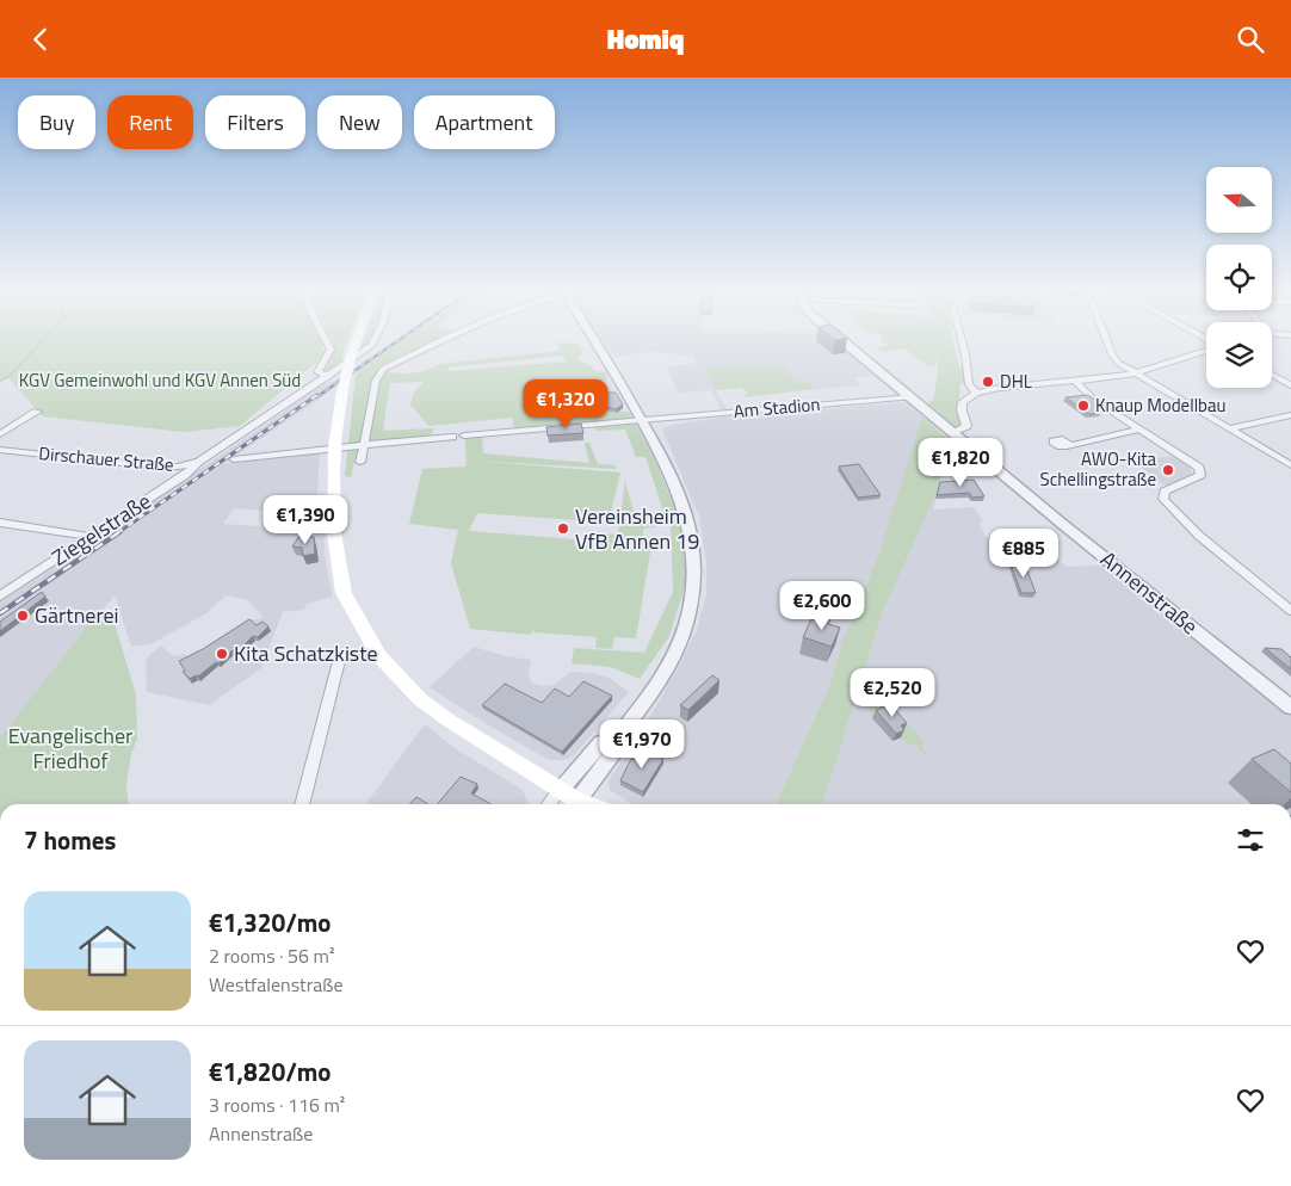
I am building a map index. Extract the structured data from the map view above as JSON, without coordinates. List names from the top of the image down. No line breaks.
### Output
{"streets":{"street":["Am Stadion","Dirschauer Straße","Ziegelstraße","Annenstraße"]},"crossings":[["Am Stadion","Annenstraße"],["Dirschauer Straße","Ziegelstraße"]],"parks":["KGV Gemeinwohl und KGV Annen Süd","Evangelischer Friedhof"],"places":["DHL","Knaup Modellbau","AWO-Kita Schellingstraße","Vereinsheim VfB Annen 19","Gärtnerei","Kita Schatzkiste"],"north":"left","page":{"header":"Homiq","chip":["Buy","Rent","Filters","New","Apartment"],"price":["€1,320","€1,820","€1,390","€885","€2,600","€2,520","€1,970"],"heading":"7 homes","list":[{"name":"€1,320/mo","note":"2 rooms · 56 m² · Westfalenstraße"},{"name":"€1,820/mo","note":"3 rooms · 116 m² · Annenstraße"}]}}
